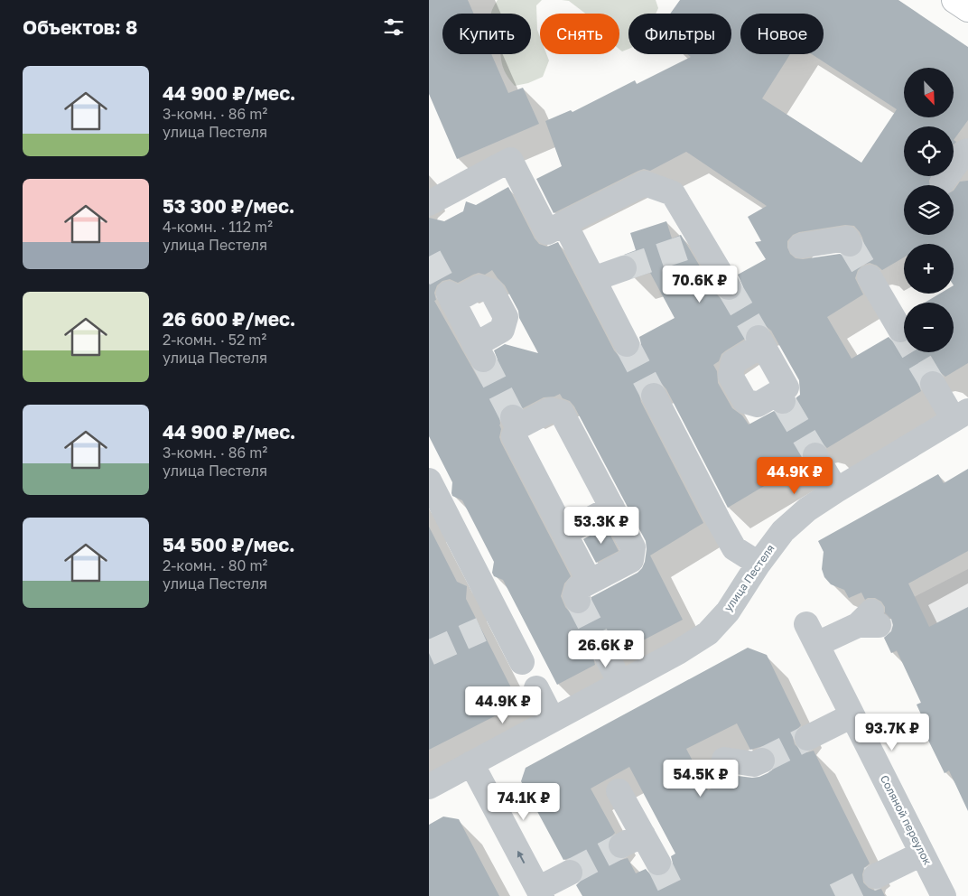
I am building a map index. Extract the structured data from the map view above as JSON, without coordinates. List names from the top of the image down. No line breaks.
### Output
{"streets":{"street":["улица Пестеля","Соляной переулок"]},"north":"bottom right","page":{"heading":"Объектов: 8","chip":["Купить","Снять","Фильтры","Новое"],"list":[{"name":"44 900 ₽/мес.","note":"3-комн. · 86 m² · улица Пестеля"},{"name":"53 300 ₽/мес.","note":"4-комн. · 112 m² · улица Пестеля"},{"name":"26 600 ₽/мес.","note":"2-комн. · 52 m² · улица Пестеля"},{"name":"44 900 ₽/мес.","note":"3-комн. · 86 m² · улица Пестеля"},{"name":"54 500 ₽/мес.","note":"2-комн. · 80 m² · улица Пестеля"}],"map_buttons":["+","−"],"price":["70.6K ₽","44.9K ₽","53.3K ₽","26.6K ₽","44.9K ₽","93.7K ₽","54.5K ₽","74.1K ₽"]}}
